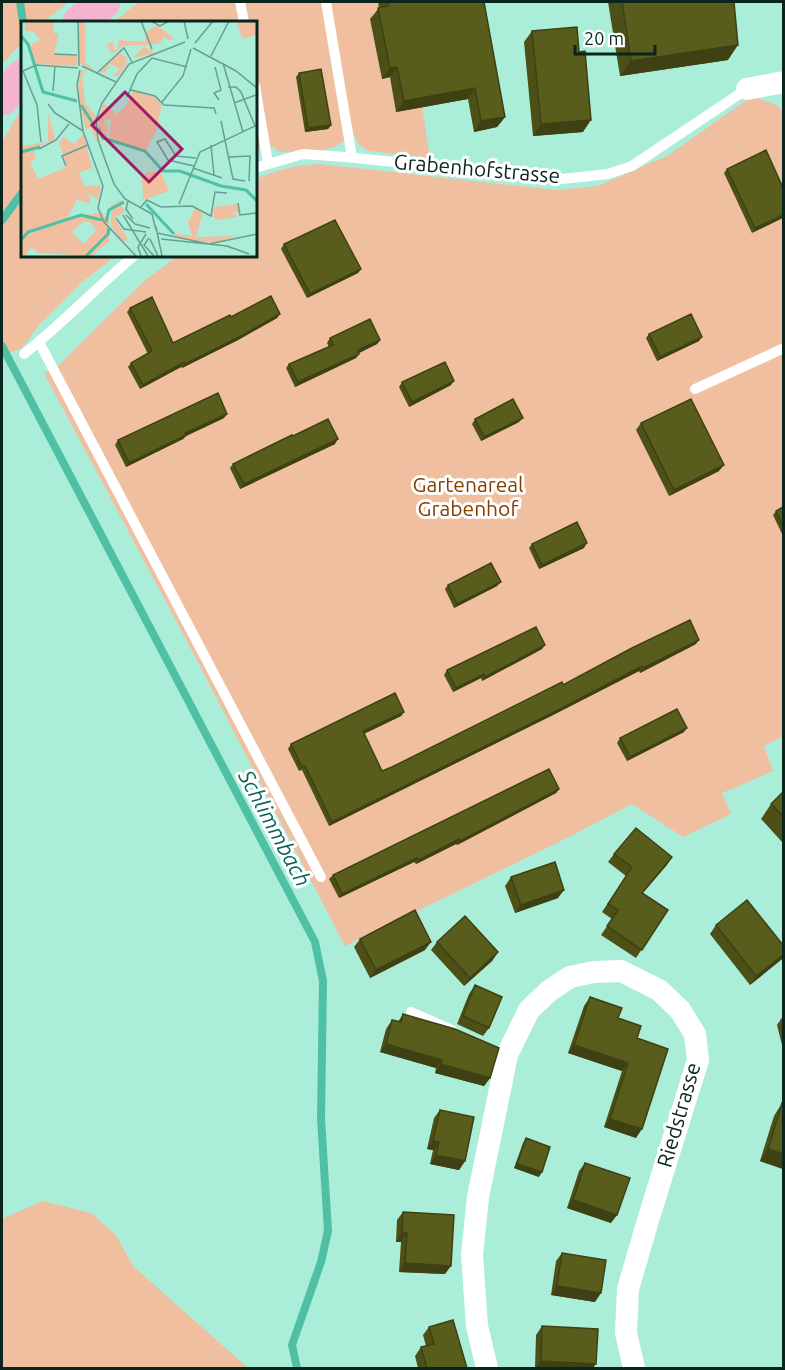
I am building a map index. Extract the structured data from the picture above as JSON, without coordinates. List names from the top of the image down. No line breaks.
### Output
{"streets":{"street":["Grabenhofstrasse","Riedstrasse"]},"water":["Schlimmbach"],"parks":["Gartenareal Grabenhof"],"scale_bar":"20 m"}
